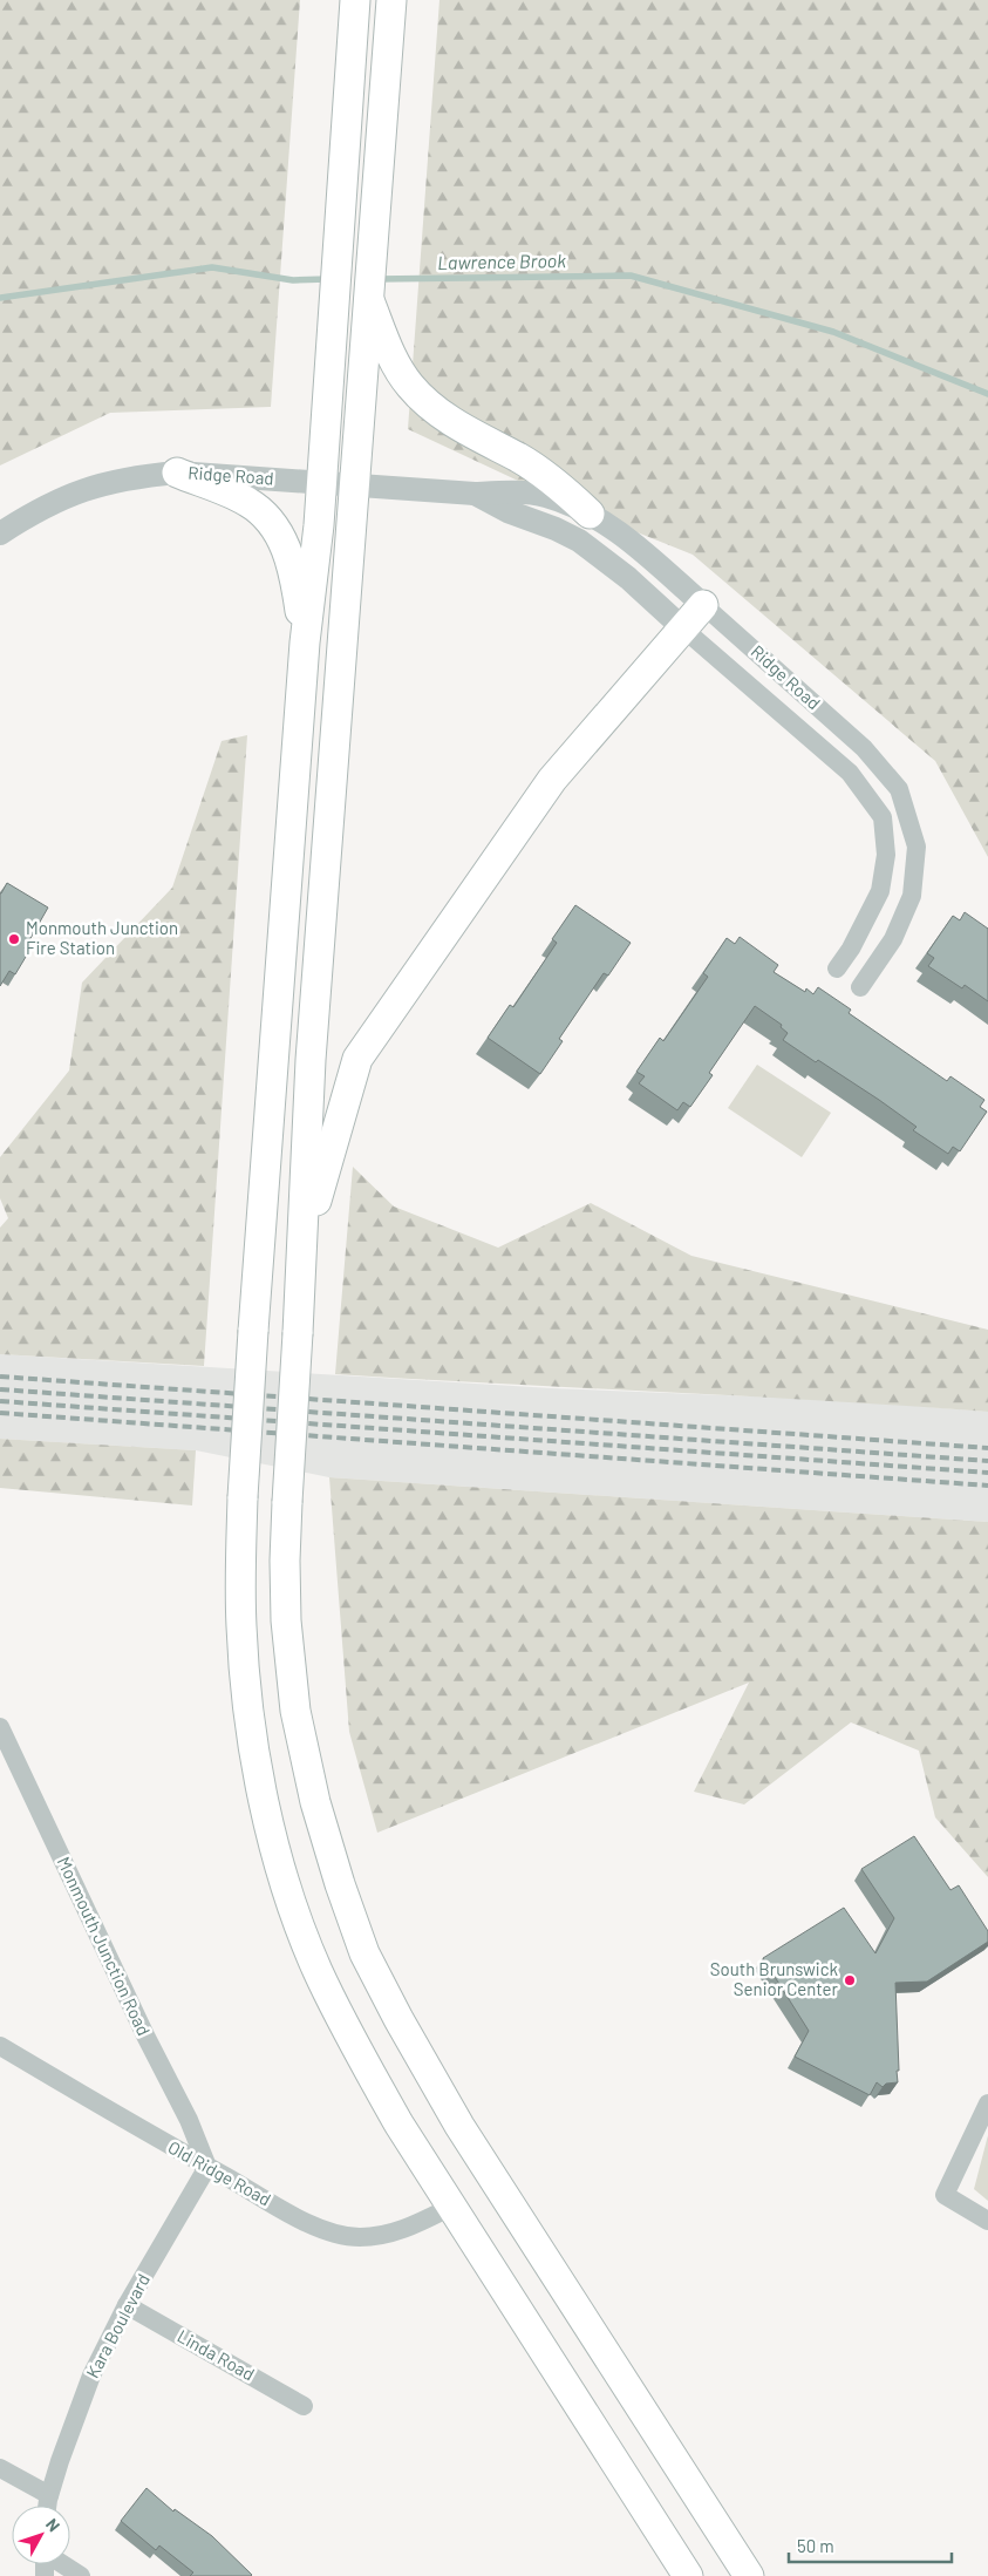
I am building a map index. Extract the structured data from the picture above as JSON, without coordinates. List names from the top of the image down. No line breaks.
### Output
{"streets":{"street":["Ridge Road","Monmouth Junction Road","Old Ridge Road","Kara Boulevard","Linda Road"]},"crossings":[["Monmouth Junction Road","Old Ridge Road"],["Monmouth Junction Road","Kara Boulevard"],["Old Ridge Road","Kara Boulevard"],["Kara Boulevard","Linda Road"]],"water":["Lawrence Brook"],"places":["Monmouth Junction Fire Station","South Brunswick Senior Center"],"scale_bar":"50 m","north":"top right"}
